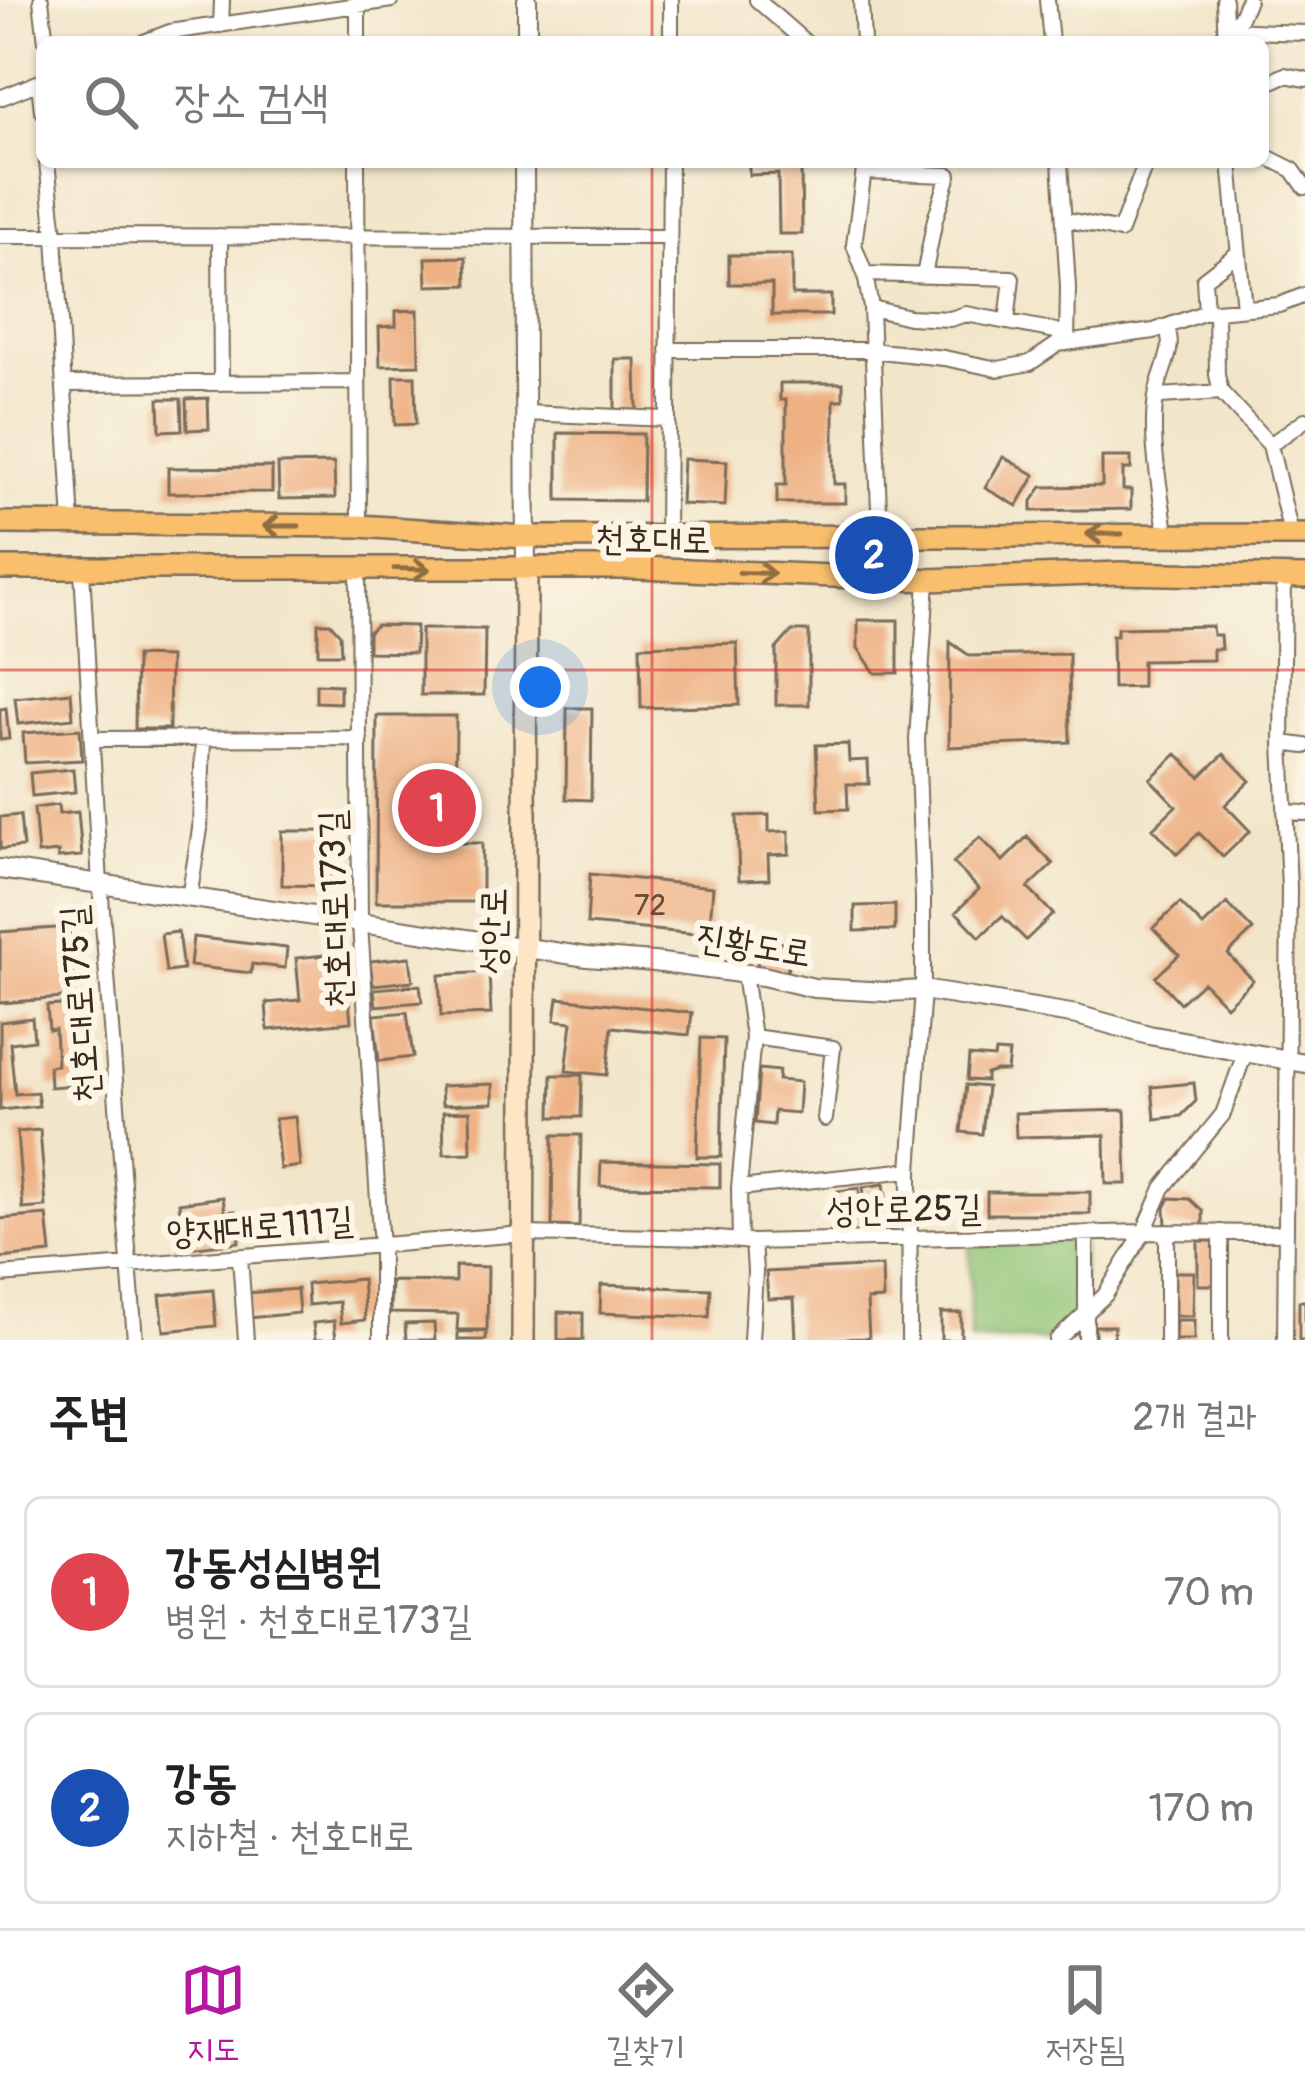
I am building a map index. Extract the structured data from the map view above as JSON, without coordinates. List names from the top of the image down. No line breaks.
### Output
{"streets":{"main road":["천호대로","성안로"],"street":["천호대로173길","진황도로","천호대로175길","성안로25길","양재대로111길"]},"crossings":[["천호대로","천호대로173길"],["천호대로","성안로"],["천호대로","천호대로175길"],["천호대로173길","진황도로"],["천호대로173길","양재대로111길"],["성안로","진황도로"],["성안로","성안로25길"],["성안로","양재대로111길"],["진황도로","천호대로175길"],["천호대로175길","양재대로111길"],["성안로25길","양재대로111길"]],"house_numbers":["72"],"page":{"search":"장소 검색","pins":["2","1"],"heading":["주변","2개 결과"],"list":[{"mark":"1","name":"강동성심병원","note":"병원 · 천호대로173길","value":"70 m"},{"mark":"2","name":"강동","note":"지하철 · 천호대로","value":"170 m"}],"nav":["지도","길찾기","저장됨"]}}
